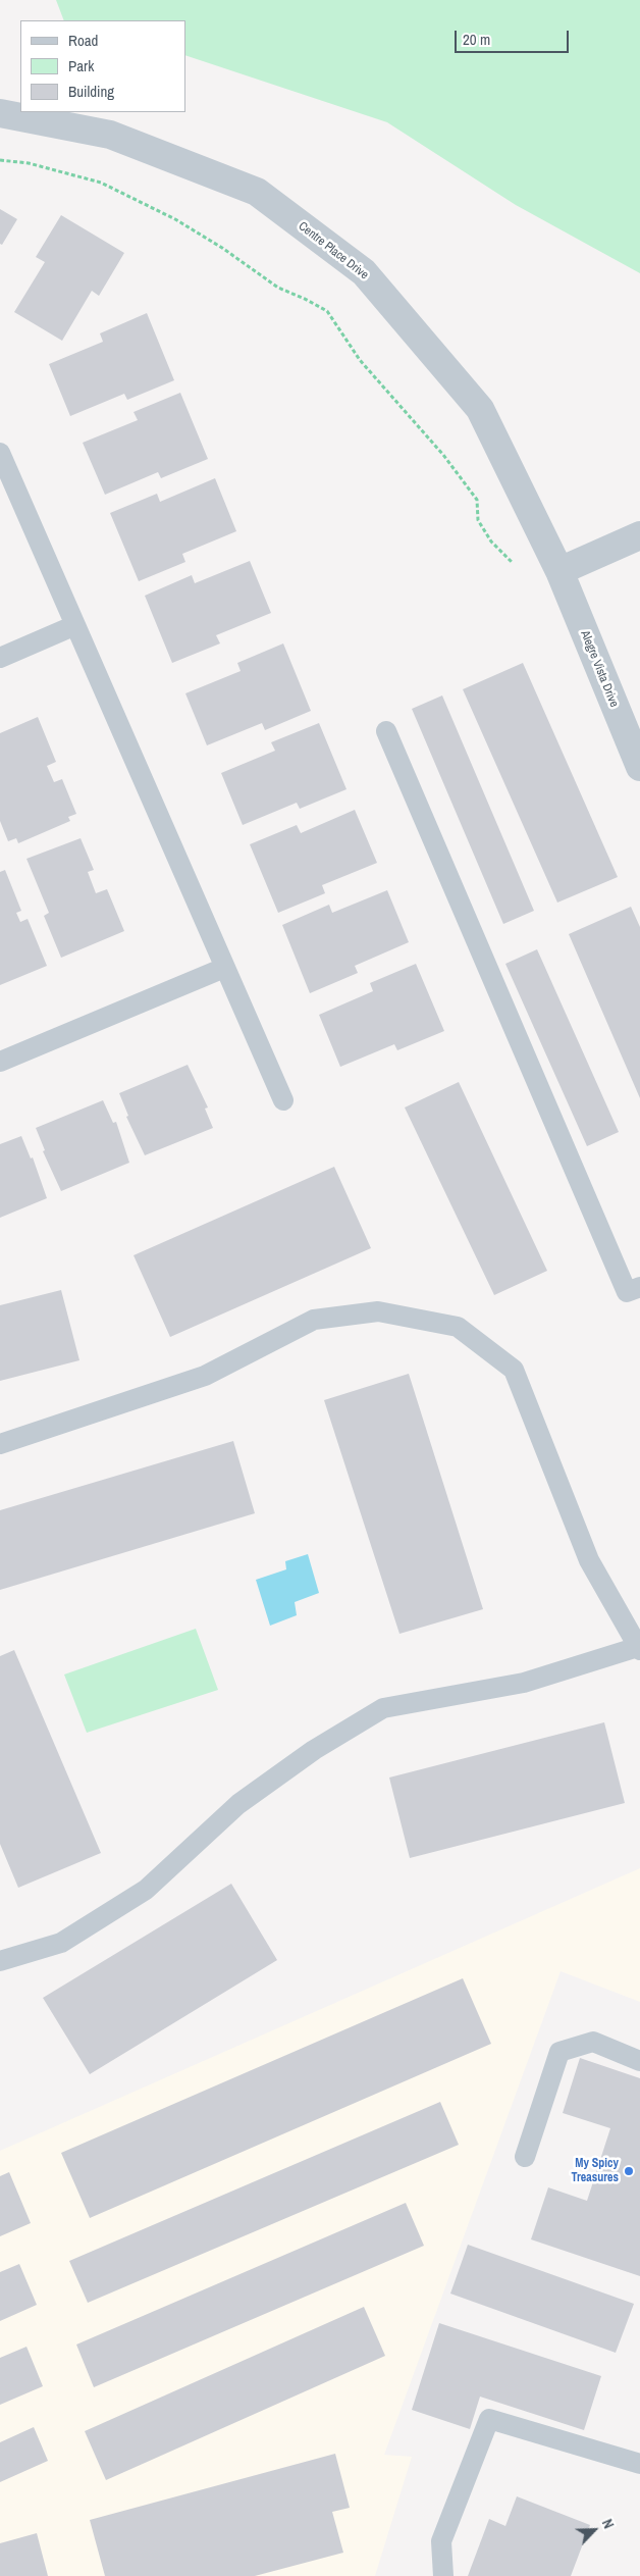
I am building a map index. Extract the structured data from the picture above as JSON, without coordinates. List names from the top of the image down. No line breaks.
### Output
{"streets":{"street":["Centre Place Drive","Alegre Vista Drive"]},"crossings":[["Centre Place Drive","Alegre Vista Drive"]],"places":["My Spicy Treasures"],"legend":["Road","Park","Building"],"scale_bar":"20 m","north":"top right"}
